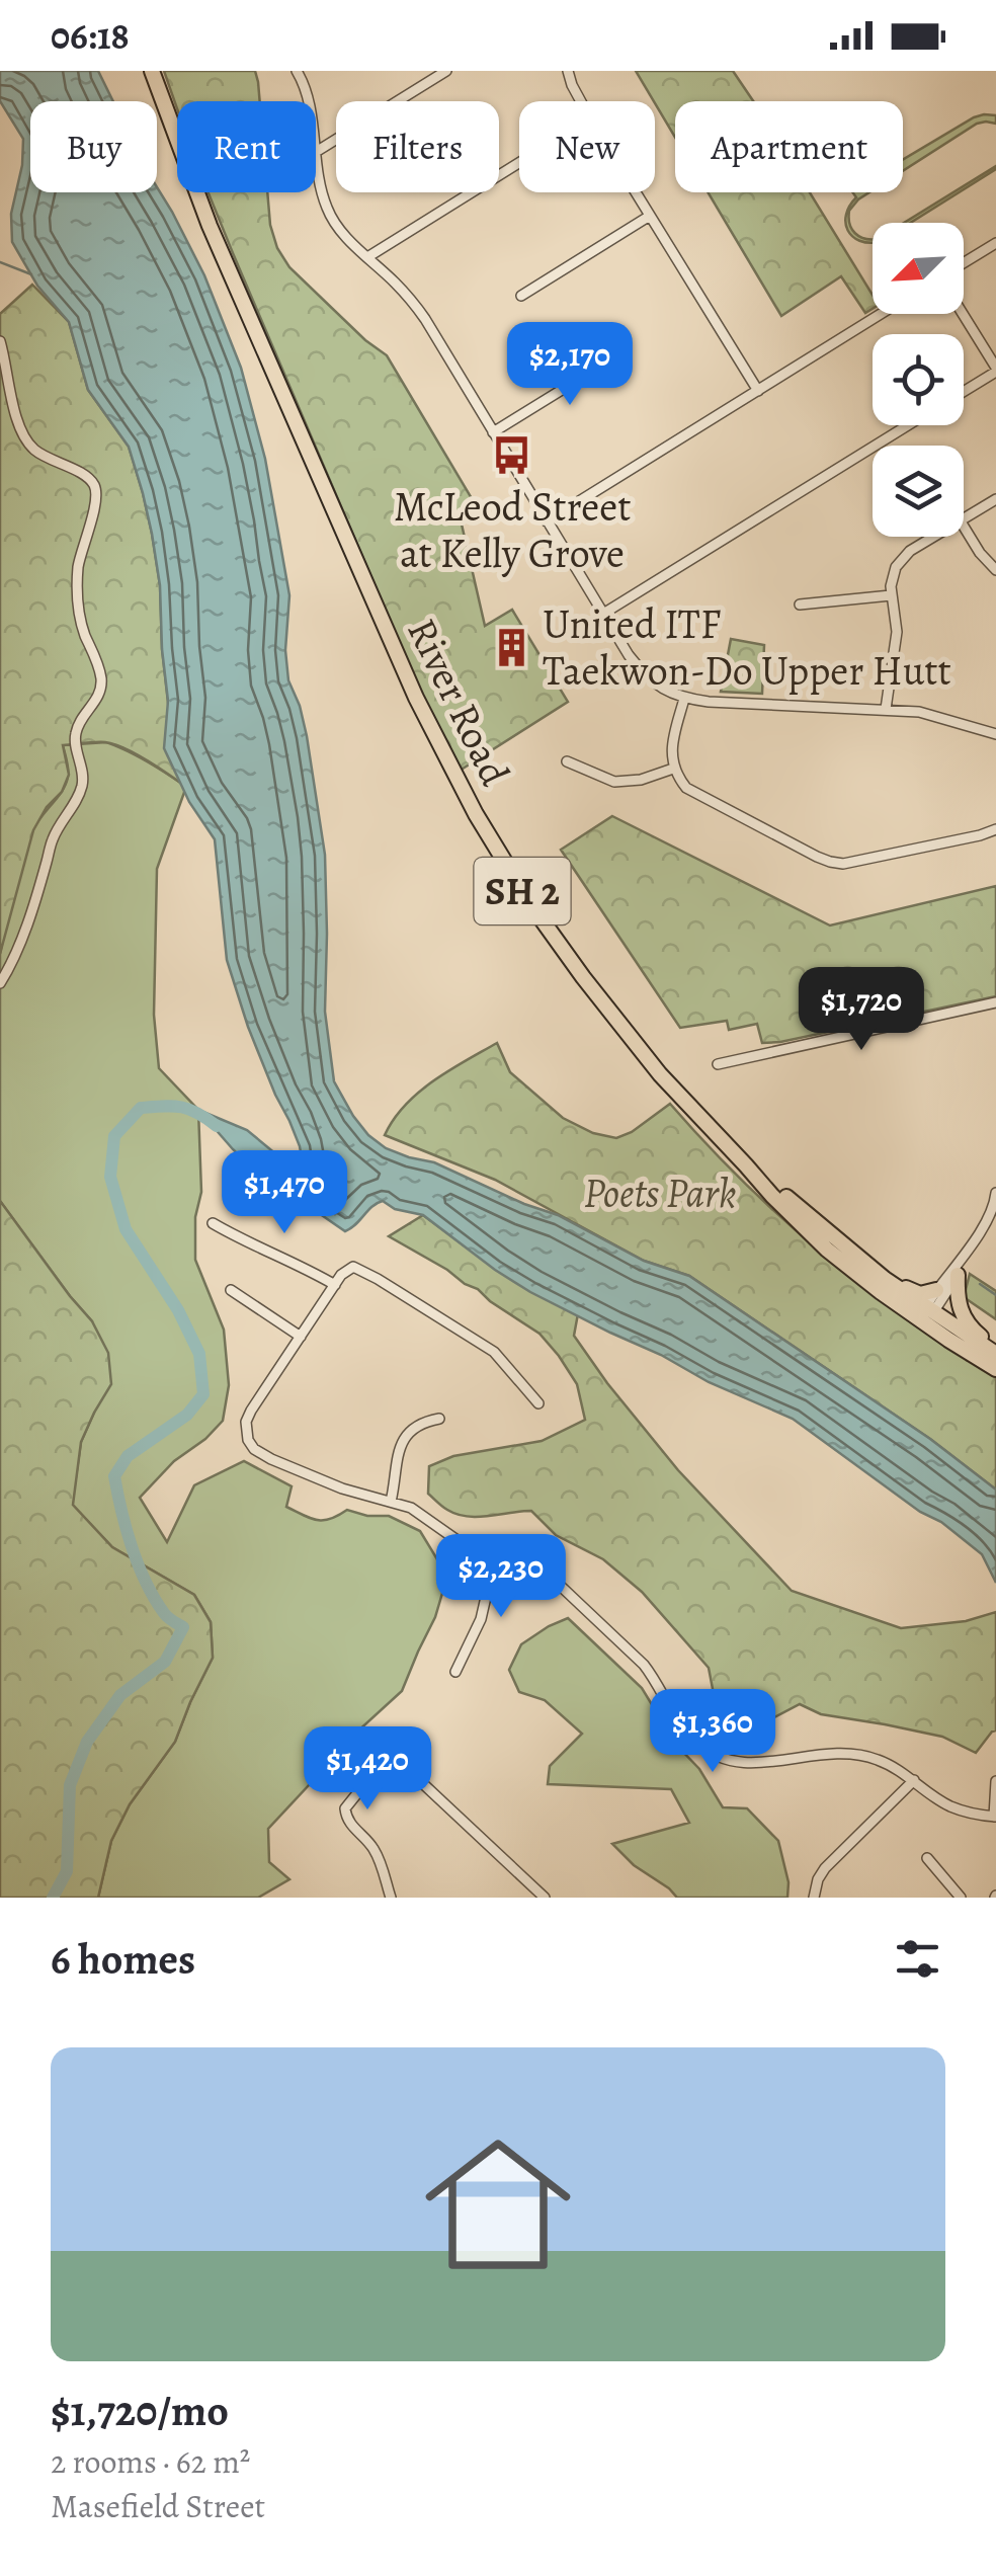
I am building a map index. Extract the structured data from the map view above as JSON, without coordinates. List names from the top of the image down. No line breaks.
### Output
{"streets":{"highway":["River Road","SH 2"]},"parks":["Poets Park"],"places":{"bus stop":["McLeod Street at Kelly Grove"],"building":["United ITF Taekwon-Do Upper Hutt"]},"north":"bottom left","page":{"status":"06:18","chip":["Buy","Rent","Filters","New","Apartment"],"price":["$2,170","$1,720","$1,470","$2,230","$1,360","$1,420"],"heading":"6 homes","list":[{"name":"$1,720/mo","note":"2 rooms · 62 m² · Masefield Street"}]}}
